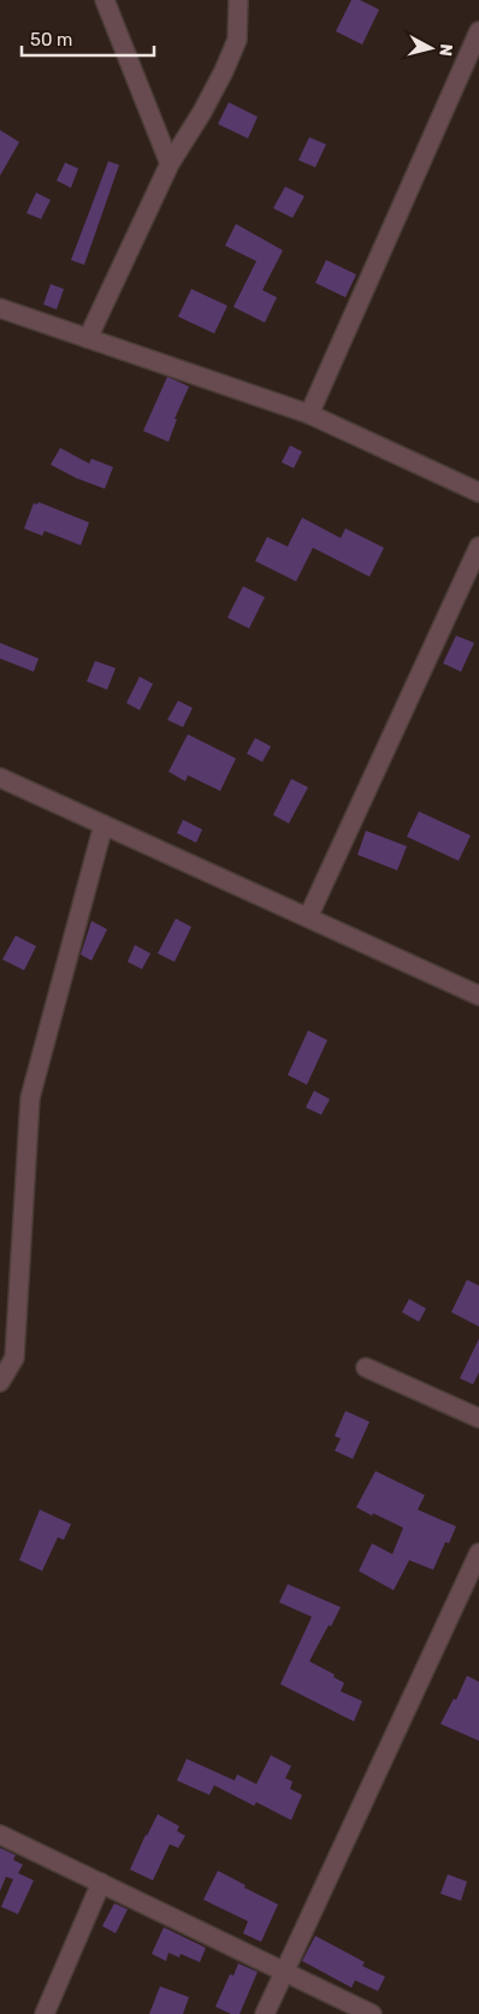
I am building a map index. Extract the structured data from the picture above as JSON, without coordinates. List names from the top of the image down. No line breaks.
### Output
{"scale_bar":"50 m","north":"right"}
